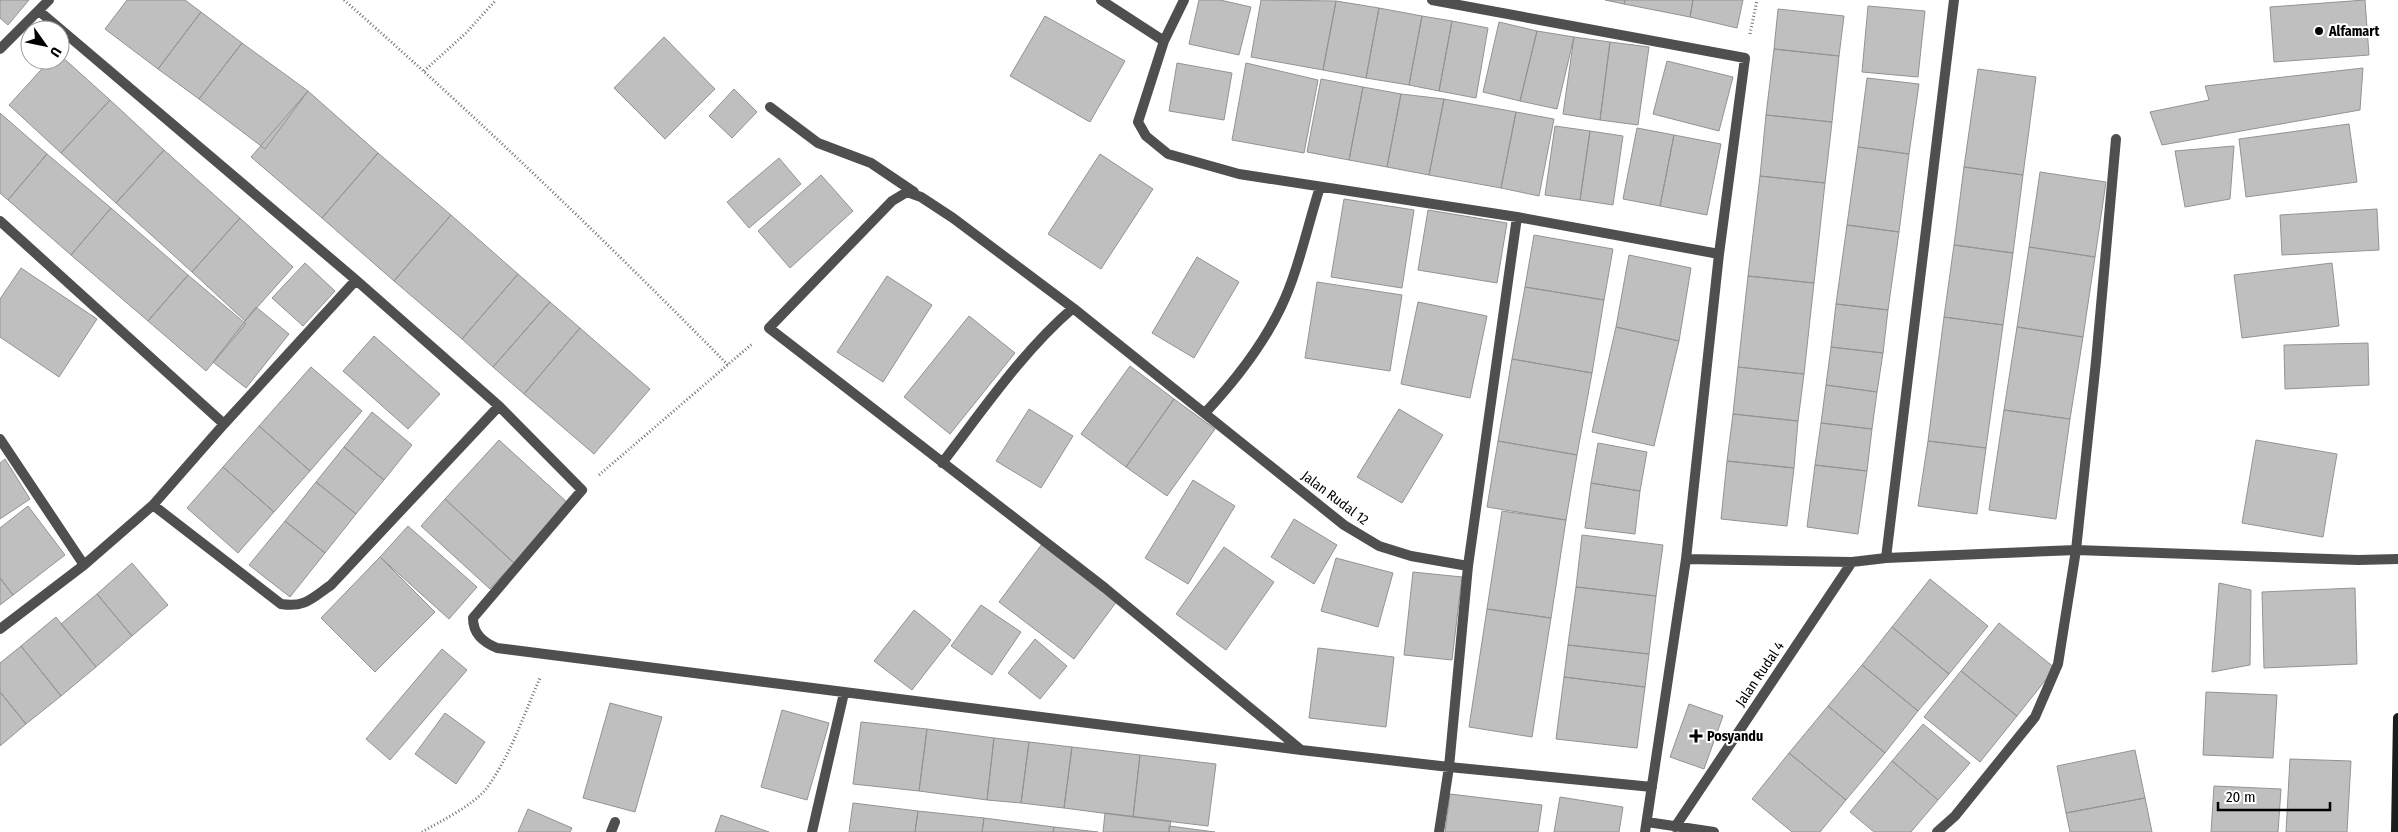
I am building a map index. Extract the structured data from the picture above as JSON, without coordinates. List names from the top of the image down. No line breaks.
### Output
{"streets":{"street":["Jalan Rudal 12","Jalan Rudal 4"]},"places":{"other":["Alfamart"],"health":["Posyandu"]},"scale_bar":"20 m","north":"bottom right"}
